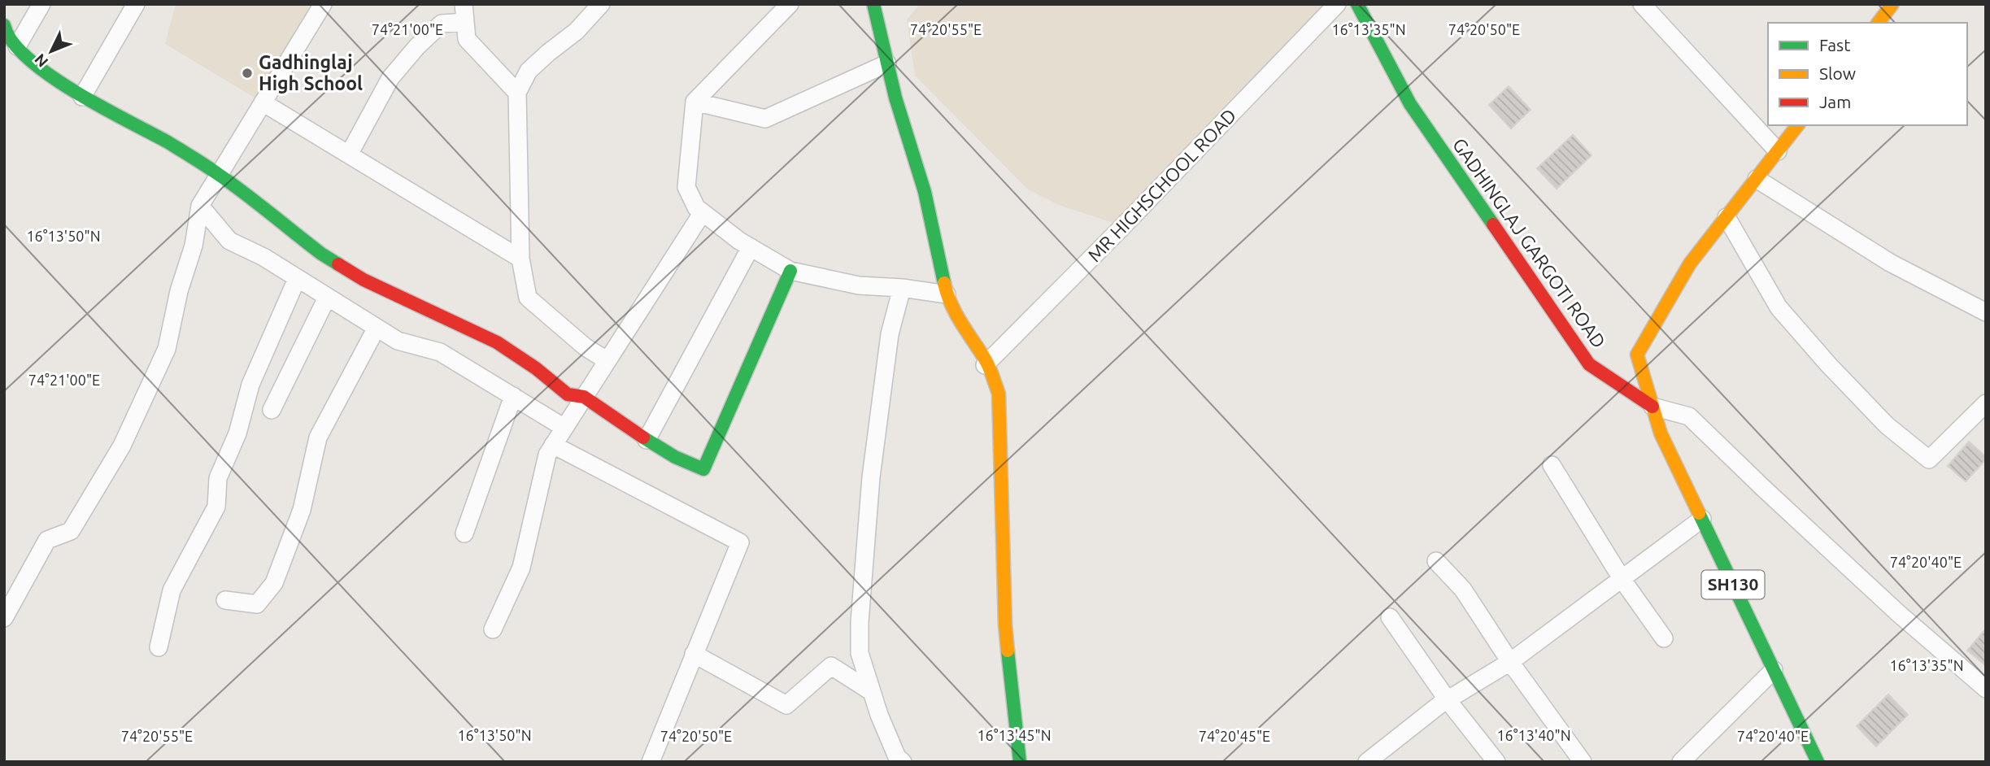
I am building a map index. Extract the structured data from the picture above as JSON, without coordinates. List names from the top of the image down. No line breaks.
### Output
{"streets":{"street":["MR HIGHSCHOOL ROAD","GADHINGLAJ GARGOTI ROAD","SH130"]},"crossings":[["GADHINGLAJ GARGOTI ROAD","SH130"]],"places":["Gadhinglaj High School"],"legend":["Fast","Slow","Jam"],"north":"bottom left","coordinates":["74°21'00\"E","74°20'55\"E","74°20'50\"E","16°13'35\"N","16°13'50\"N","74°20'40\"E","16°13'45\"N","16°13'40\"N","74°20'45\"E"]}
